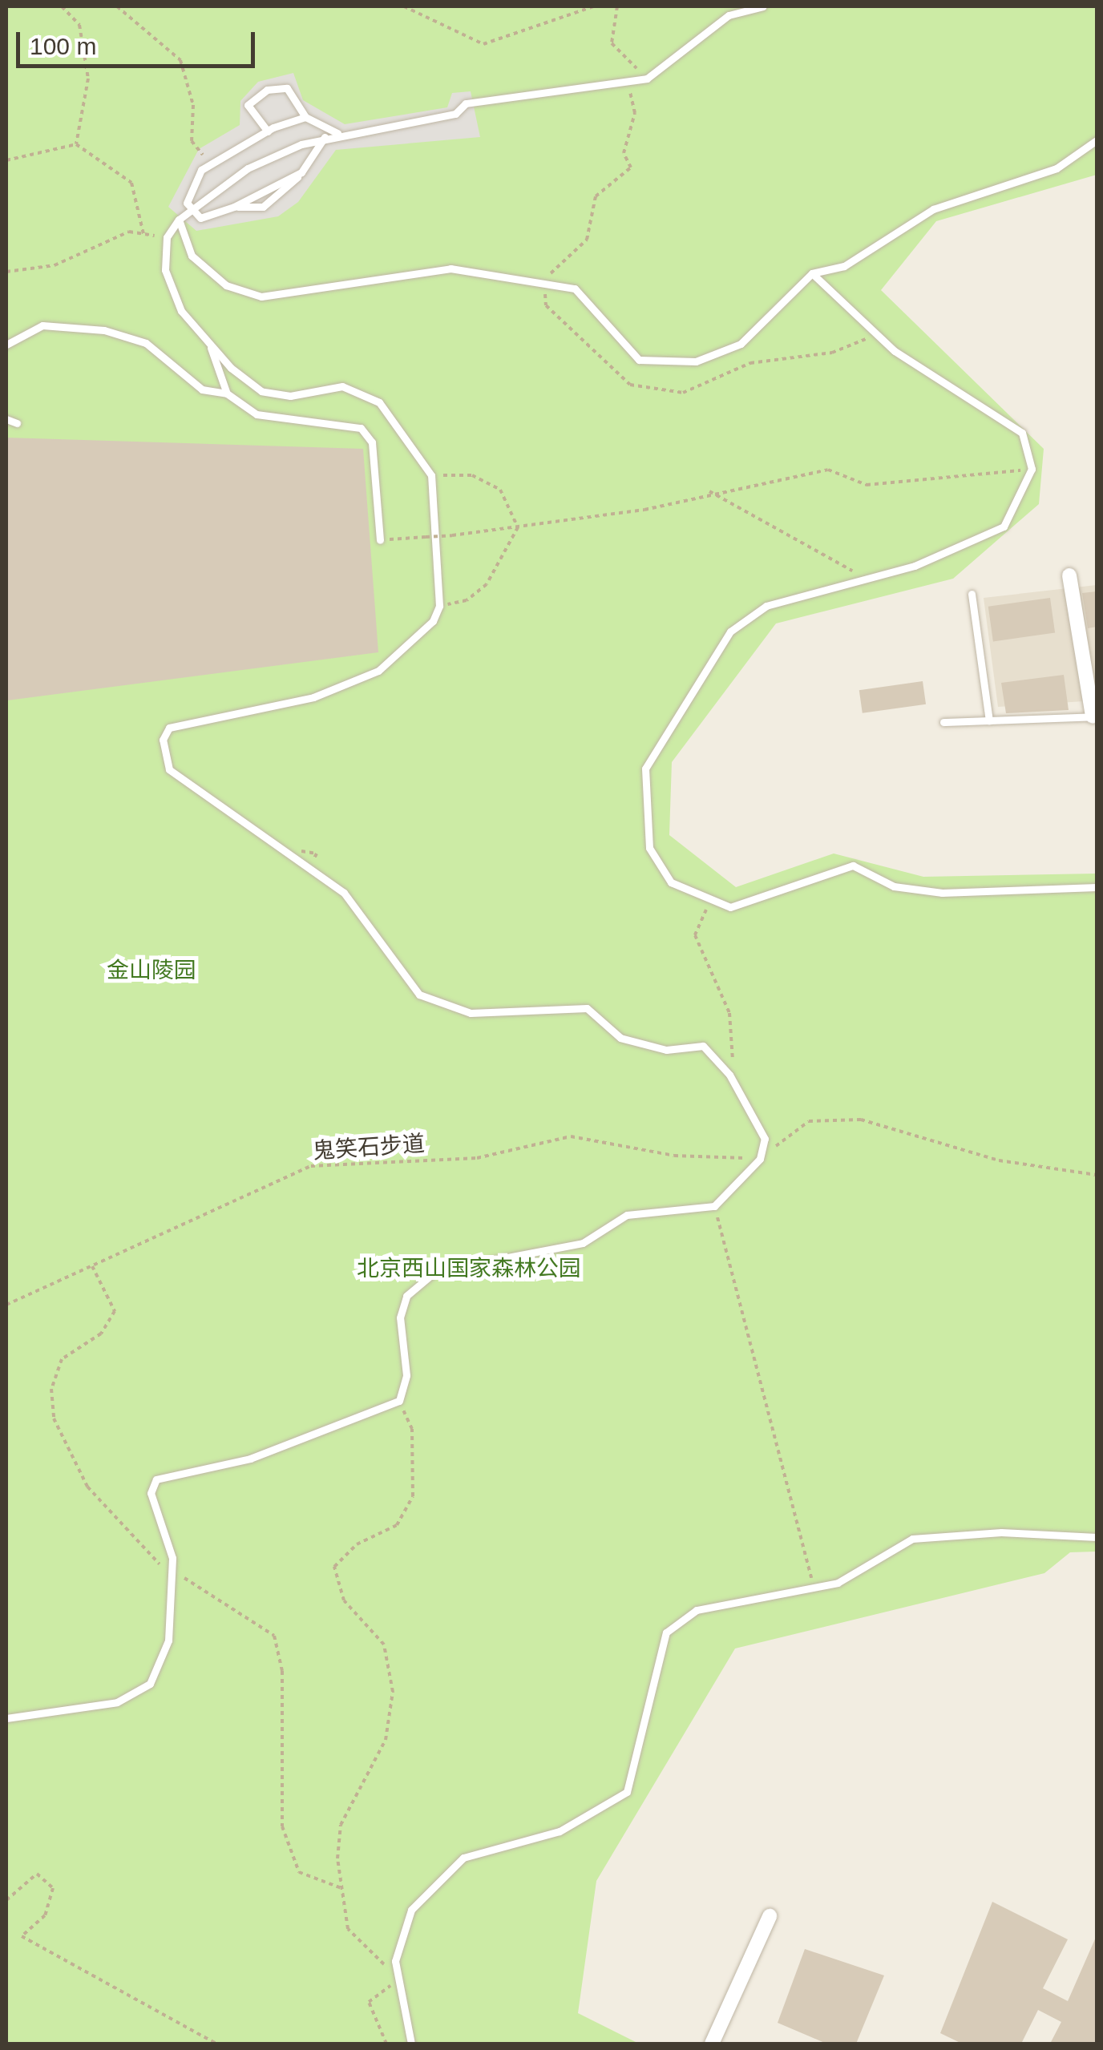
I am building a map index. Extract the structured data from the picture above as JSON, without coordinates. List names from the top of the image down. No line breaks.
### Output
{"streets":{"path":["鬼笑石步道"]},"parks":["金山陵园","北京西山国家森林公园"],"scale_bar":"100 m"}
